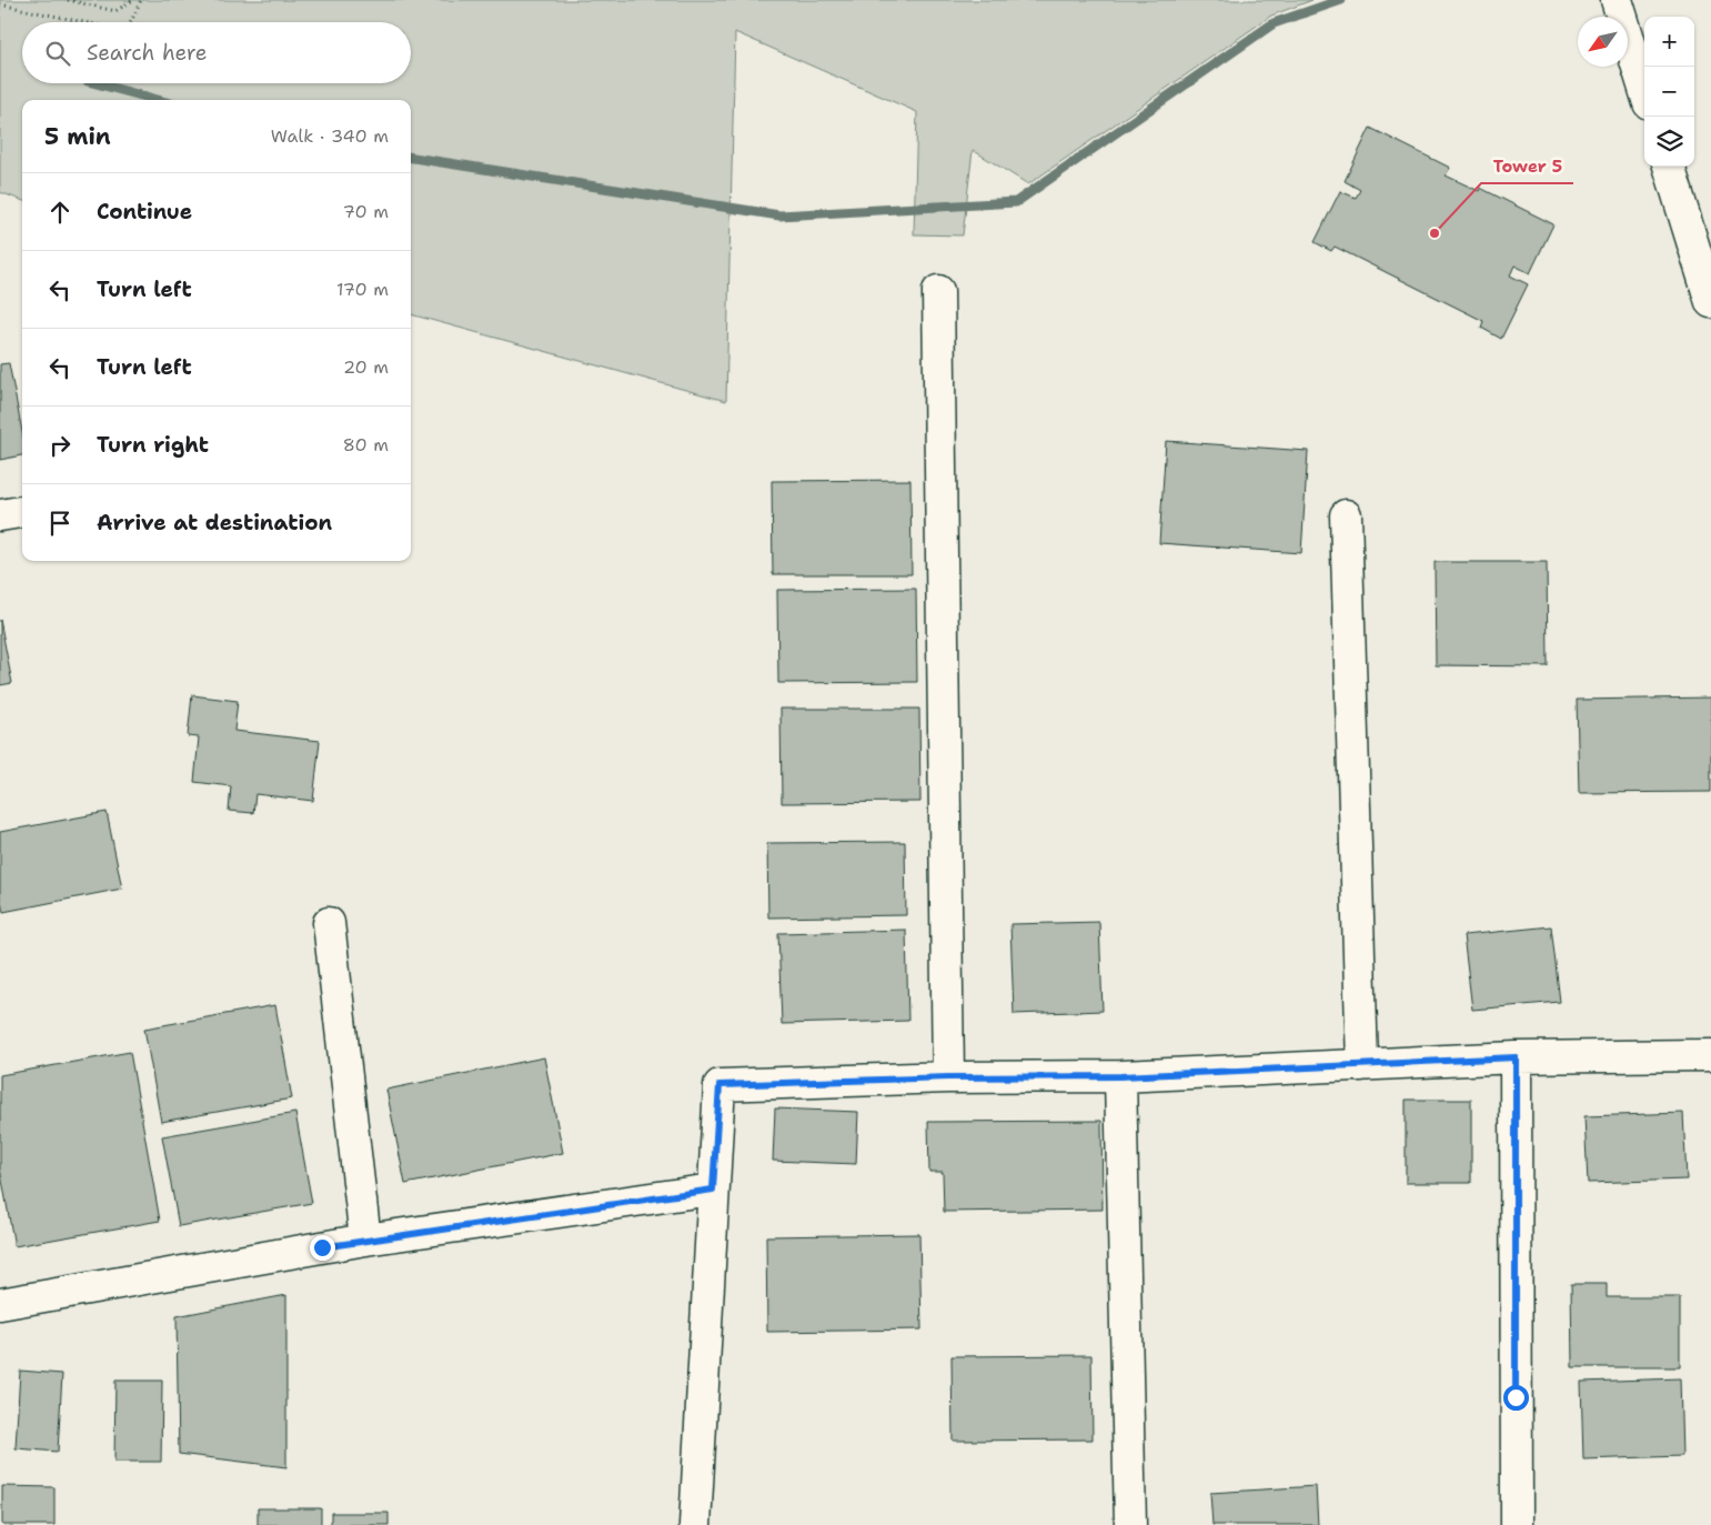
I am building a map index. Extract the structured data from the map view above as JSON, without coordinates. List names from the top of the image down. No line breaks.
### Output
{"places":["Tower 5"],"north":"bottom left","page":{"map_buttons":["+","−"],"search":"Search here","heading":["5 min","Walk · 340 m"],"list":[["Continue","70 m"],["Turn left","170 m"],["Turn left","20 m"],["Turn right","80 m"],"Arrive at destination"]}}
